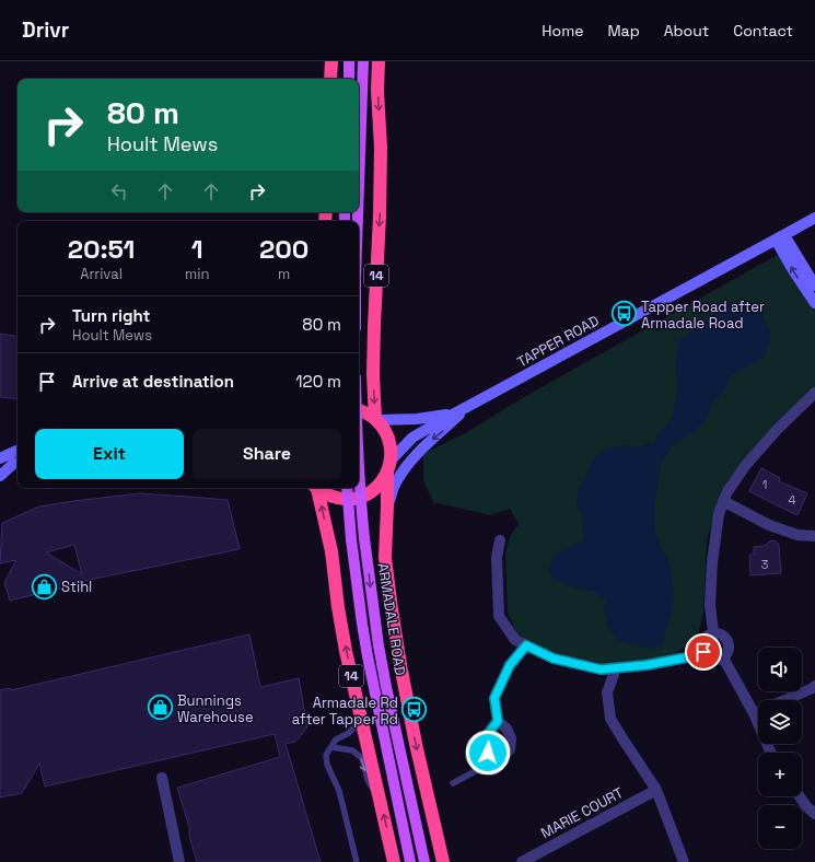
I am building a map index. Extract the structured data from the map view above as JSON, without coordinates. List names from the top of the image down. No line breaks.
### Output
{"streets":{"highway":["14","ARMADALE ROAD"],"street":["TAPPER ROAD","MARIE COURT"]},"crossings":[["14","TAPPER ROAD"],["14","ARMADALE ROAD"]],"places":{"bus stop":["Tapper Road after Armadale Road","Armadale Rd after Tapper Rd"],"shop":["Stihl","Bunnings Warehouse"]},"house_numbers":["1","4","3"],"page":{"header":"Drivr","nav":["Home","Map","About","Contact"],"turn":["80 m","Hoult Mews"],"eta":["20:51","Arrival","1","min","200","m"],"list":[{"name":"Turn right","note":"Hoult Mews","value":"80 m"},{"name":"Arrive at destination","value":"120 m"}],"buttons":["Exit","Share"],"map_buttons":["+","−"]}}
